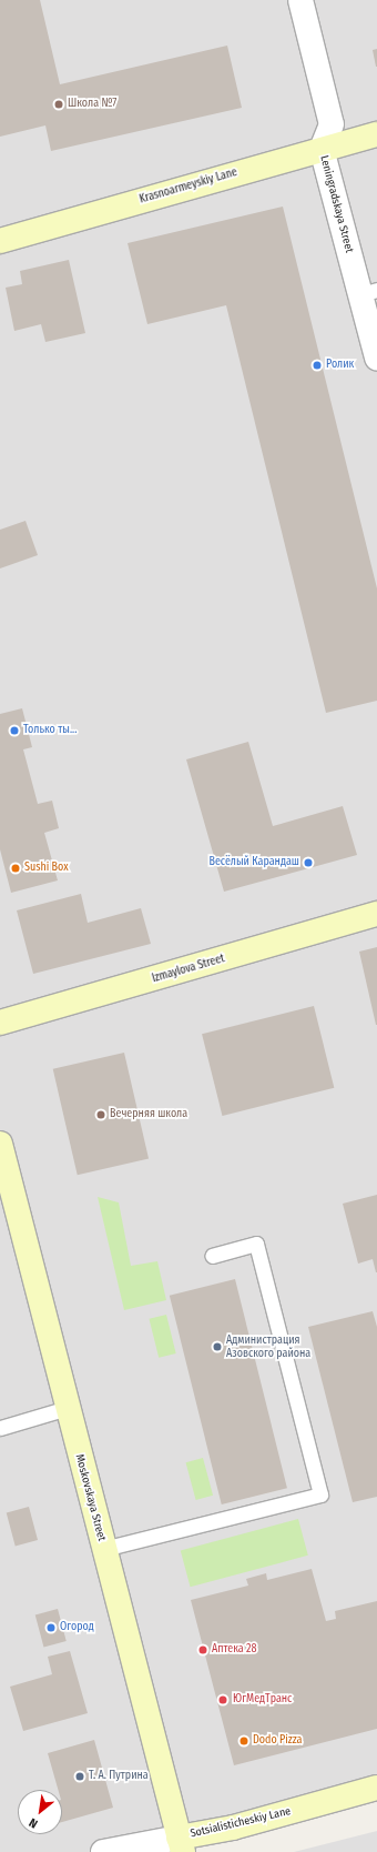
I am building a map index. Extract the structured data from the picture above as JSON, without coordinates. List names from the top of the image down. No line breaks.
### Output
{"streets":{"street":["Krasnoarmeyskiy Lane","Leningradskaya Street","Izmaylova Street","Moskovskaya Street","Sotsialisticheskiy Lane"]},"crossings":[["Krasnoarmeyskiy Lane","Leningradskaya Street"],["Moskovskaya Street","Sotsialisticheskiy Lane"]],"places":["Школа №7","Ролик","Только ты...","Весёлый Карандаш","Sushi Box","Вечерняя школа","Администрация Азовского района","Огород","Аптека 28","ЮгМедТранс","Dodo Pizza","Т. А. Путрина"],"north":"bottom left"}
